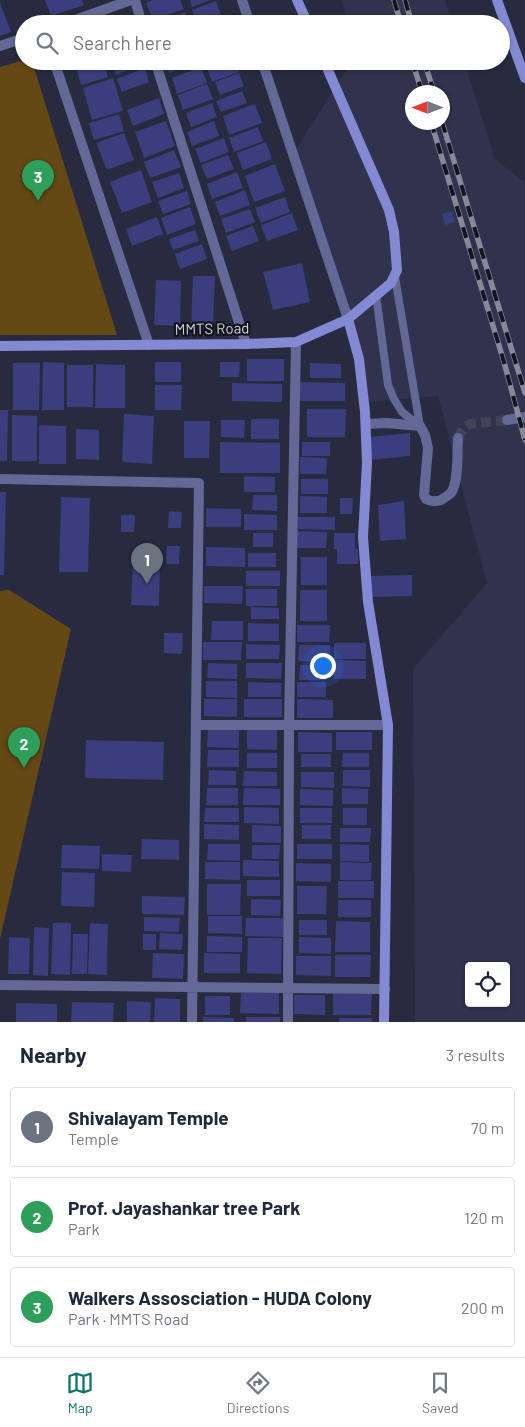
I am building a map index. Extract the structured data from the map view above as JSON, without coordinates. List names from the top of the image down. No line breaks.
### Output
{"streets":{"street":["MMTS Road"]},"north":"left","page":{"search":"Search here","pins":["3","1","2"],"heading":["Nearby","3 results"],"list":[{"mark":"1","name":"Shivalayam Temple","note":"Temple","value":"70 m"},{"mark":"2","name":"Prof. Jayashankar tree Park","note":"Park","value":"120 m"},{"mark":"3","name":"Walkers Assosciation - HUDA Colony","note":"Park · MMTS Road","value":"200 m"}],"nav":["Map","Directions","Saved"]}}
